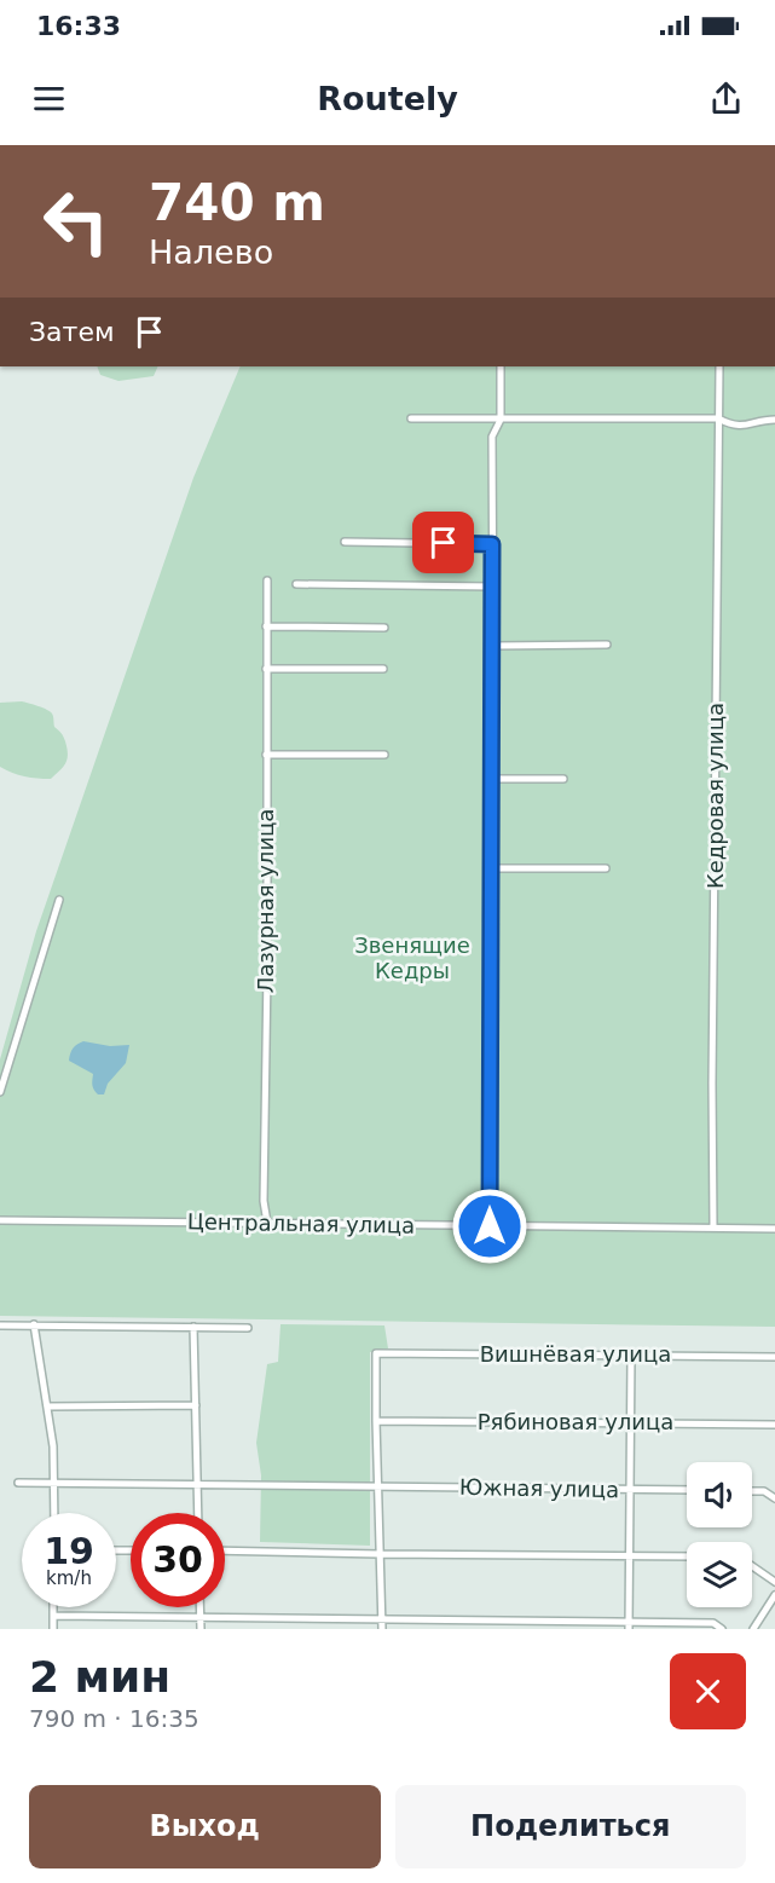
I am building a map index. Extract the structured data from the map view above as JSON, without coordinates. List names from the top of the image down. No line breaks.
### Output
{"streets":{"street":["Кедровая улица","Лазурная улица","Центральная улица","Вишнёвая улица","Рябиновая улица","Южная улица"]},"crossings":[["Кедровая улица","Центральная улица"],["Лазурная улица","Центральная улица"],["Вишнёвая улица","Рябиновая улица"]],"parks":["Звенящие Кедры"],"page":{"status":"16:33","header":"Routely","turn":["740 m","Налево"],"then":"Затем","speed":"19 km/h","limit":"30","heading":["2 мин","790 m · 16:35"],"buttons":["Выход","Поделиться"]}}
